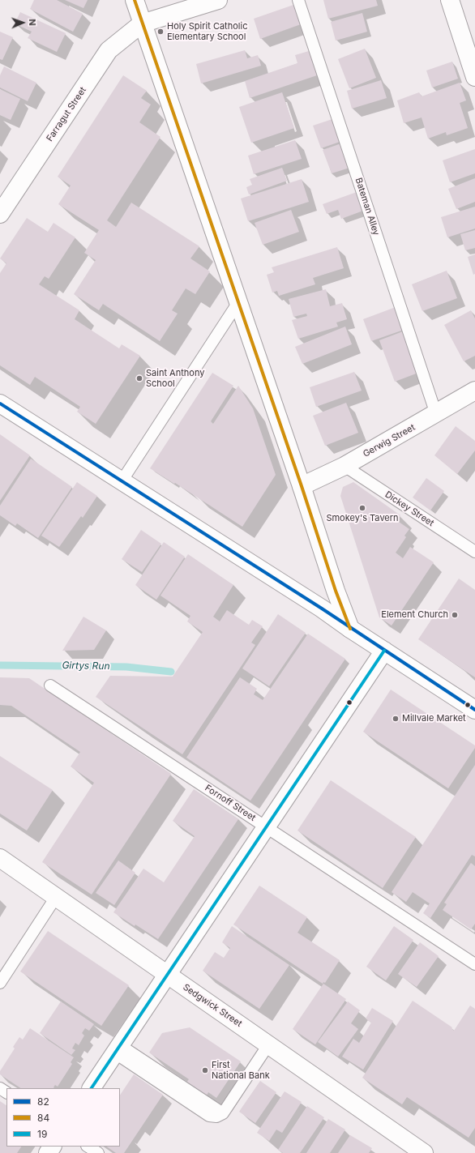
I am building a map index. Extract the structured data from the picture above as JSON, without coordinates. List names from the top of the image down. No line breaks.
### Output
{"streets":{"street":["Farragut Street","Gerwig Street","Sedgwick Street"],"lane":["Bateman Alley","Dickey Street","Fornoff Street"]},"crossings":[["Bateman Alley","Gerwig Street"],["Gerwig Street","Dickey Street"]],"water":["Girtys Run"],"places":["Holy Spirit Catholic Elementary School","Saint Anthony School","Smokey's Tavern","Element Church","Millvale Market","First National Bank"],"lines":["transit line 84","transit line 82","transit line 19"],"legend":["82","84","19"],"north":"right"}
